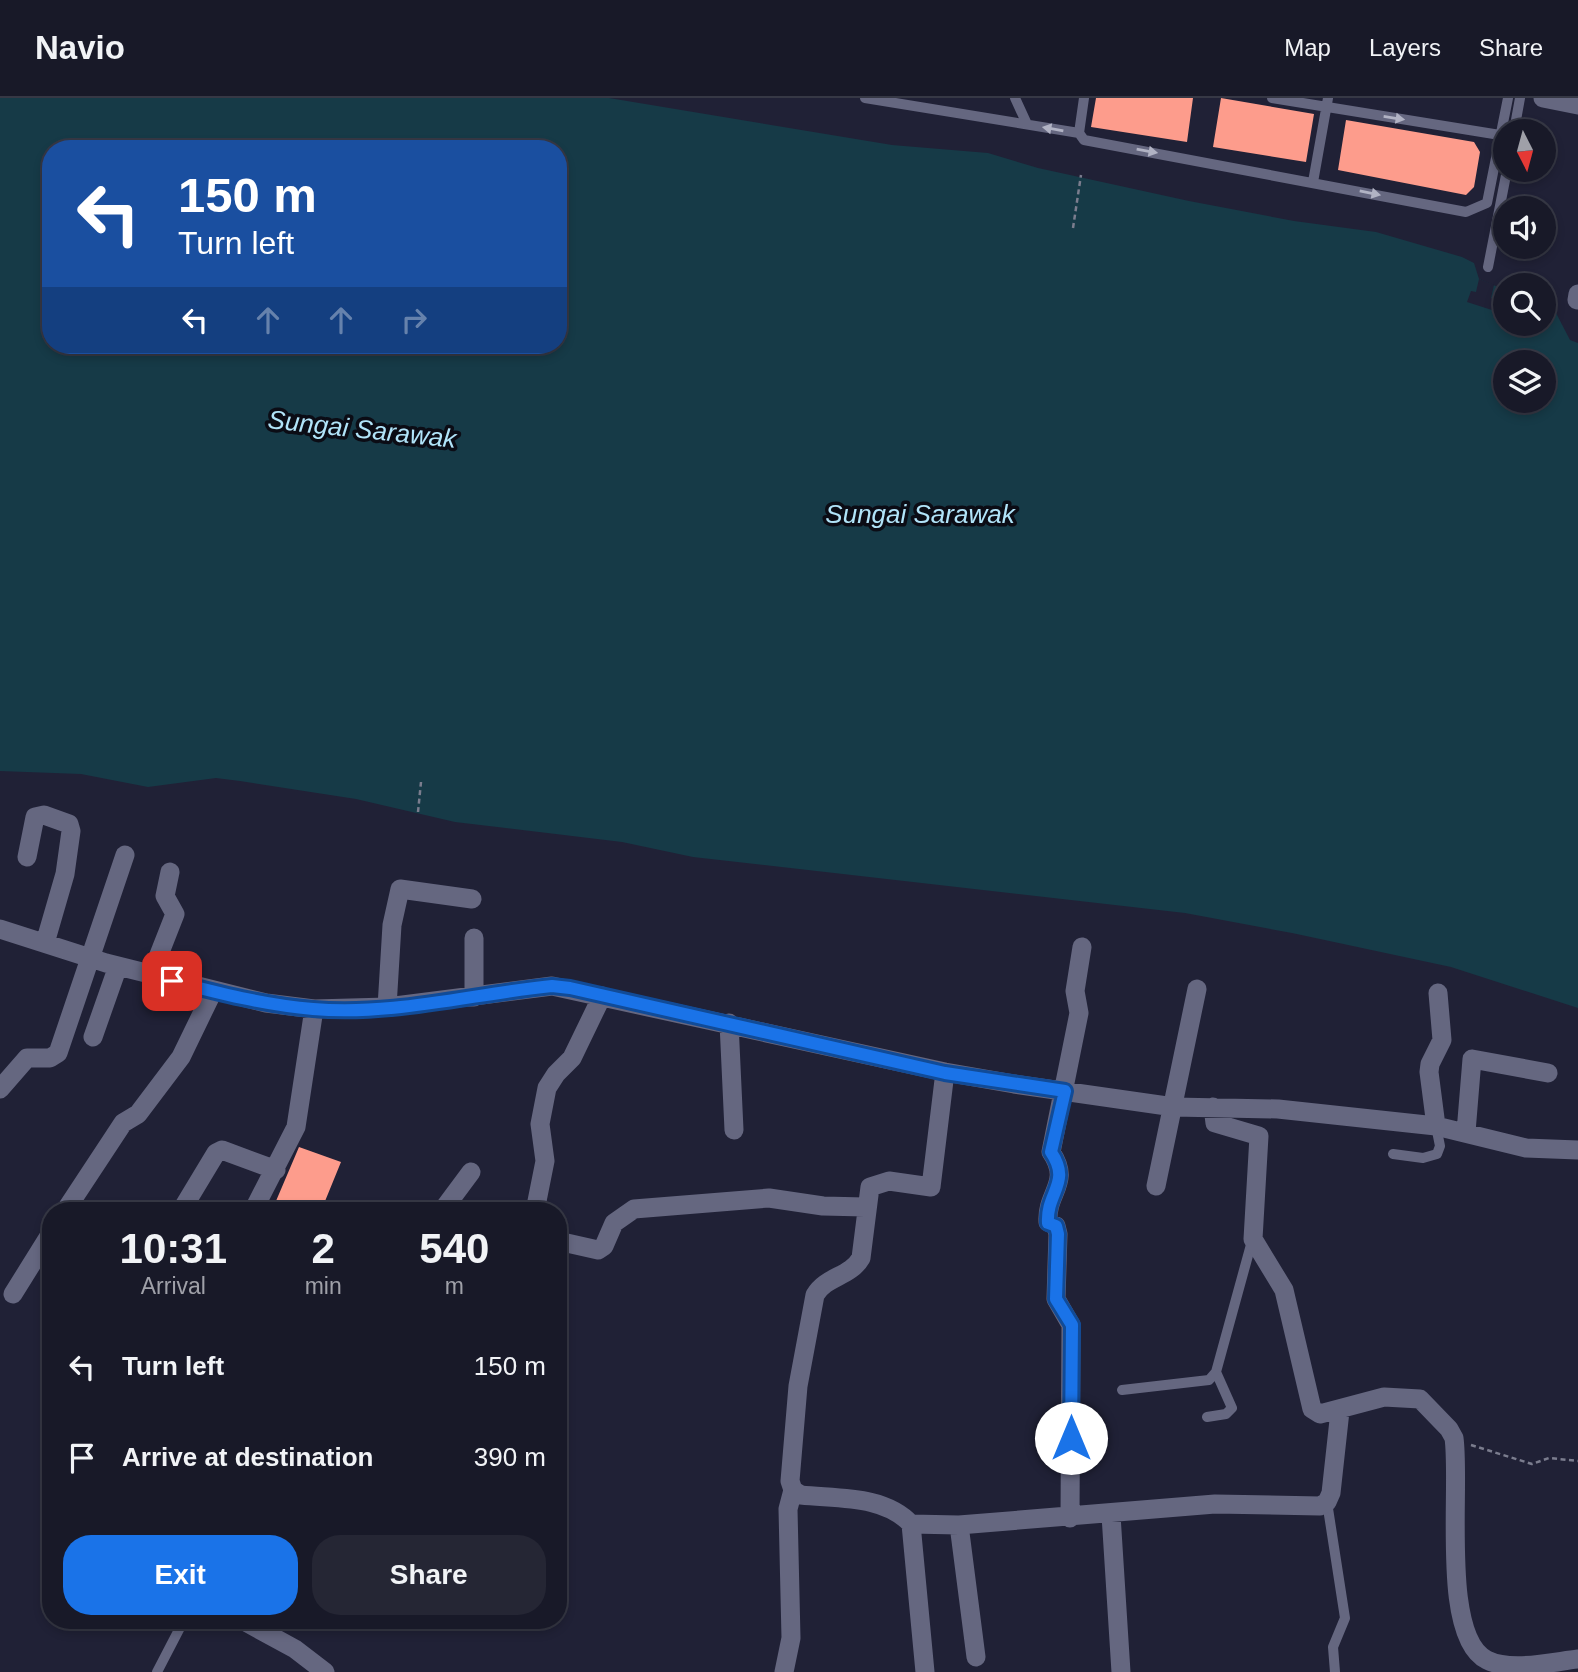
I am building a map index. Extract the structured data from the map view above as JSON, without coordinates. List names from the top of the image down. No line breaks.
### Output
{"water":["Sungai Sarawak"],"north":"bottom","page":{"header":"Navio","nav":["Map","Layers","Share"],"turn":["150 m","Turn left"],"eta":["10:31","Arrival","2","min","540","m"],"list":[{"name":"Turn left","value":"150 m"},{"name":"Arrive at destination","value":"390 m"}],"buttons":["Exit","Share"]}}
